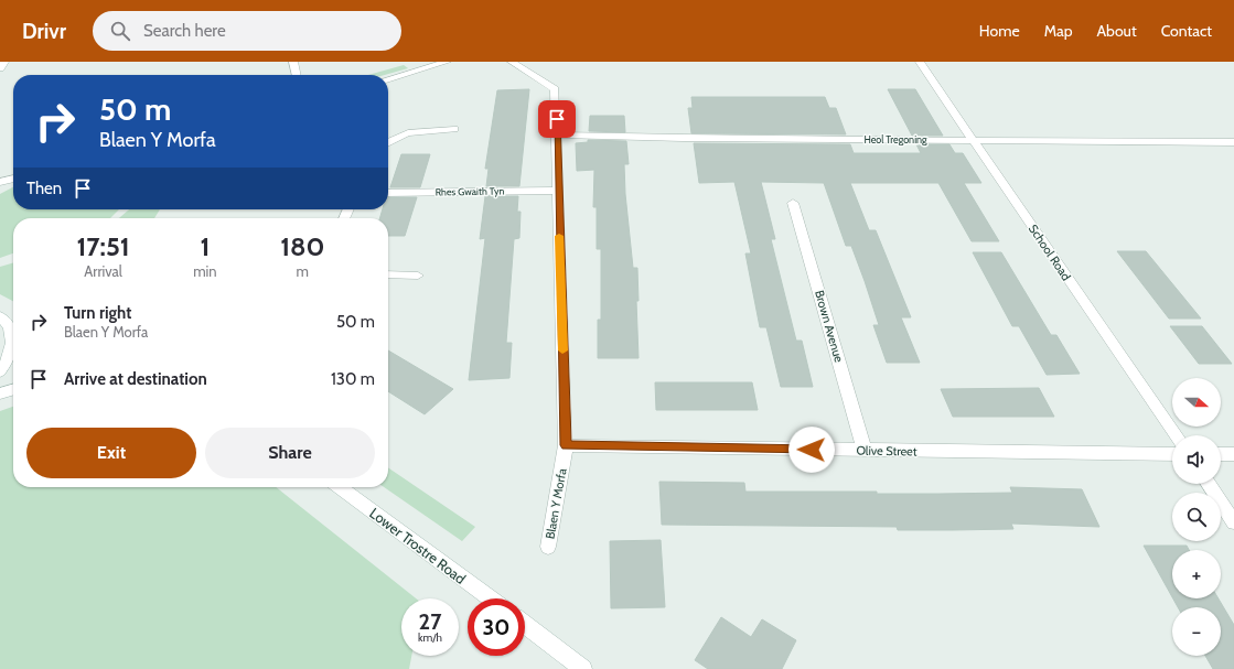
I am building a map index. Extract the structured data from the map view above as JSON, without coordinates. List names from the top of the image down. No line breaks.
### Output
{"streets":{"street":["Heol Tregoning","Rhes Gwaith Tyn","School Road","Brown Avenue","Olive Street","Blaen Y Morfa","Lower Trostre Road"]},"crossings":[["Heol Tregoning","School Road"],["Heol Tregoning","Blaen Y Morfa"],["Rhes Gwaith Tyn","Blaen Y Morfa"],["Brown Avenue","Olive Street"],["Olive Street","Blaen Y Morfa"]],"north":"right","page":{"header":"Drivr","search":"Search here","nav":["Home","Map","About","Contact"],"turn":["50 m","Blaen Y Morfa"],"then":"Then","eta":["17:51","Arrival","1","min","180","m"],"list":[{"name":"Turn right","note":"Blaen Y Morfa","value":"50 m"},{"name":"Arrive at destination","value":"130 m"}],"map_buttons":["+","−"],"buttons":["Exit","Share"],"speed":"27 km/h","limit":"30"}}
